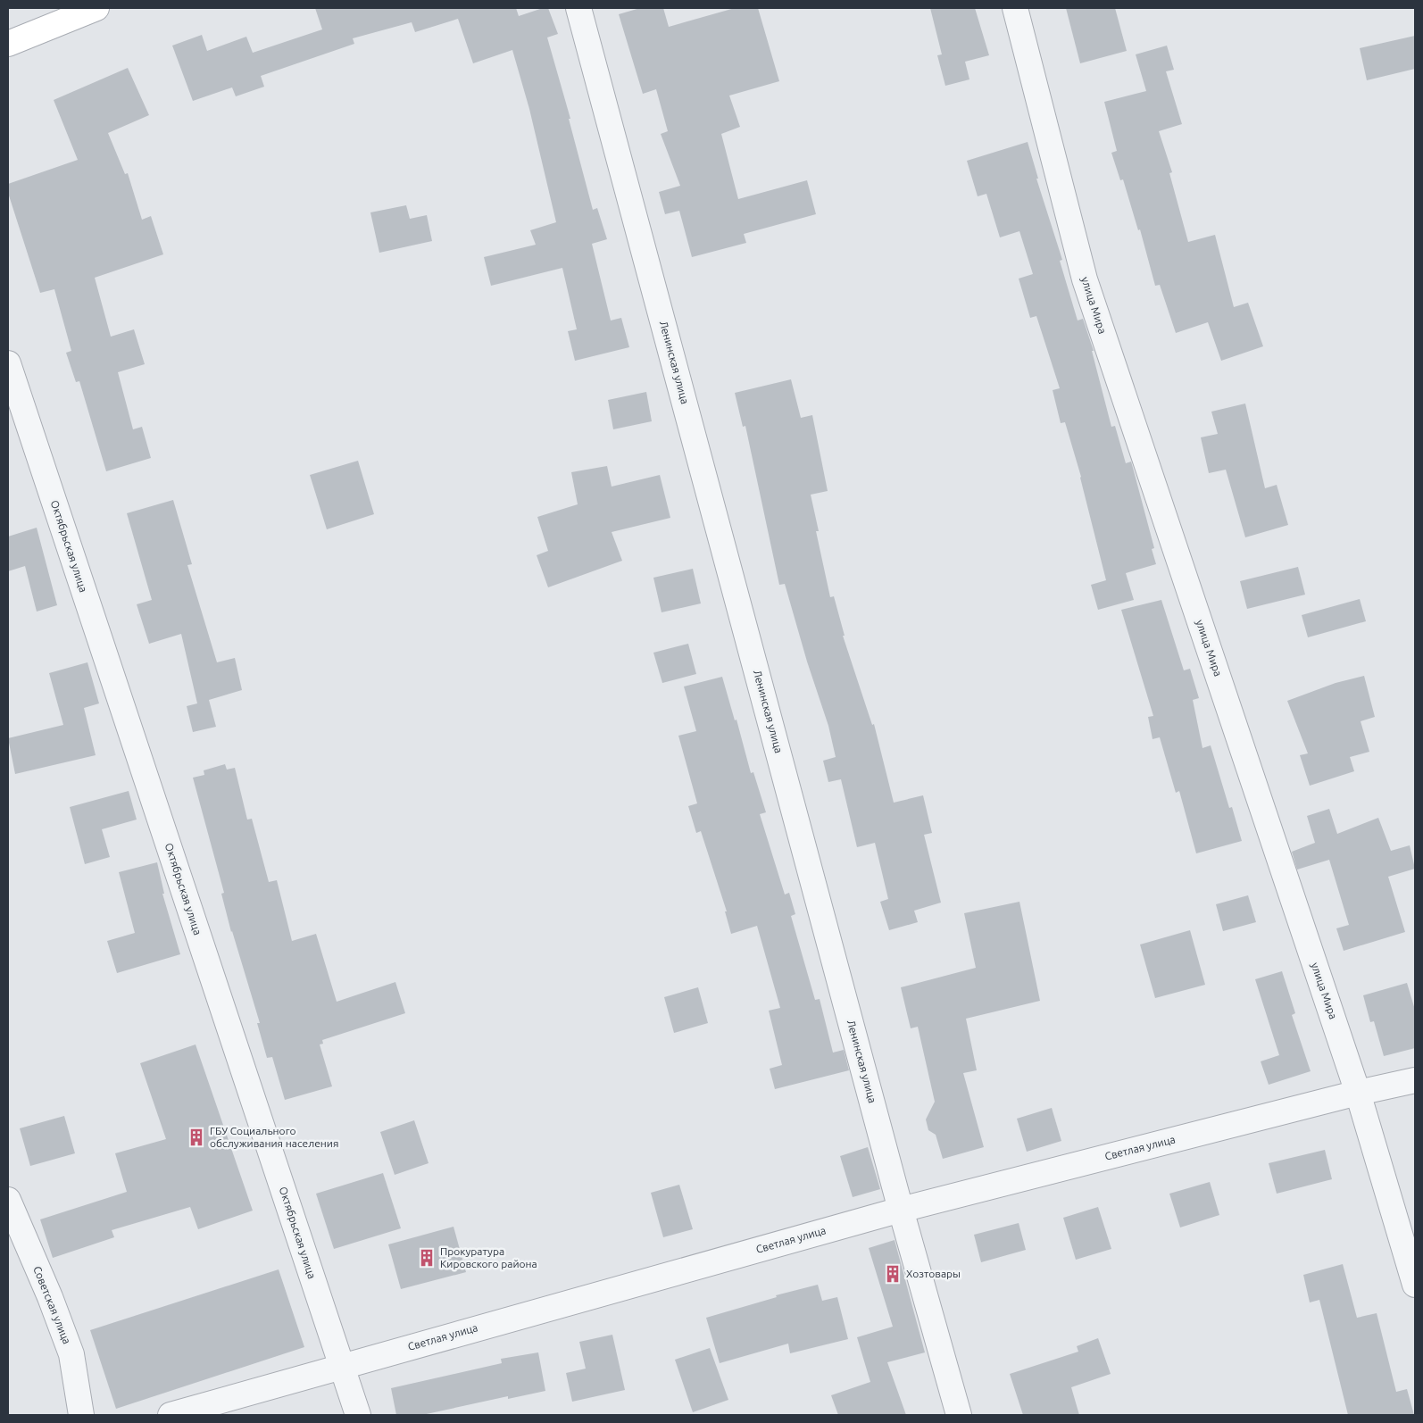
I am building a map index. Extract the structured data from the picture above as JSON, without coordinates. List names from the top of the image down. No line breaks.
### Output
{"streets":{"street":["улица Мира","Ленинская улица","Октябрьская улица","Светлая улица","Советская улица"]},"crossings":[["улица Мира","Светлая улица"],["Ленинская улица","Светлая улица"],["Октябрьская улица","Светлая улица"]],"places":{"building":["ГБУ Социального обслуживания населения","Прокуратура Кировского района","Хозтовары"]}}
